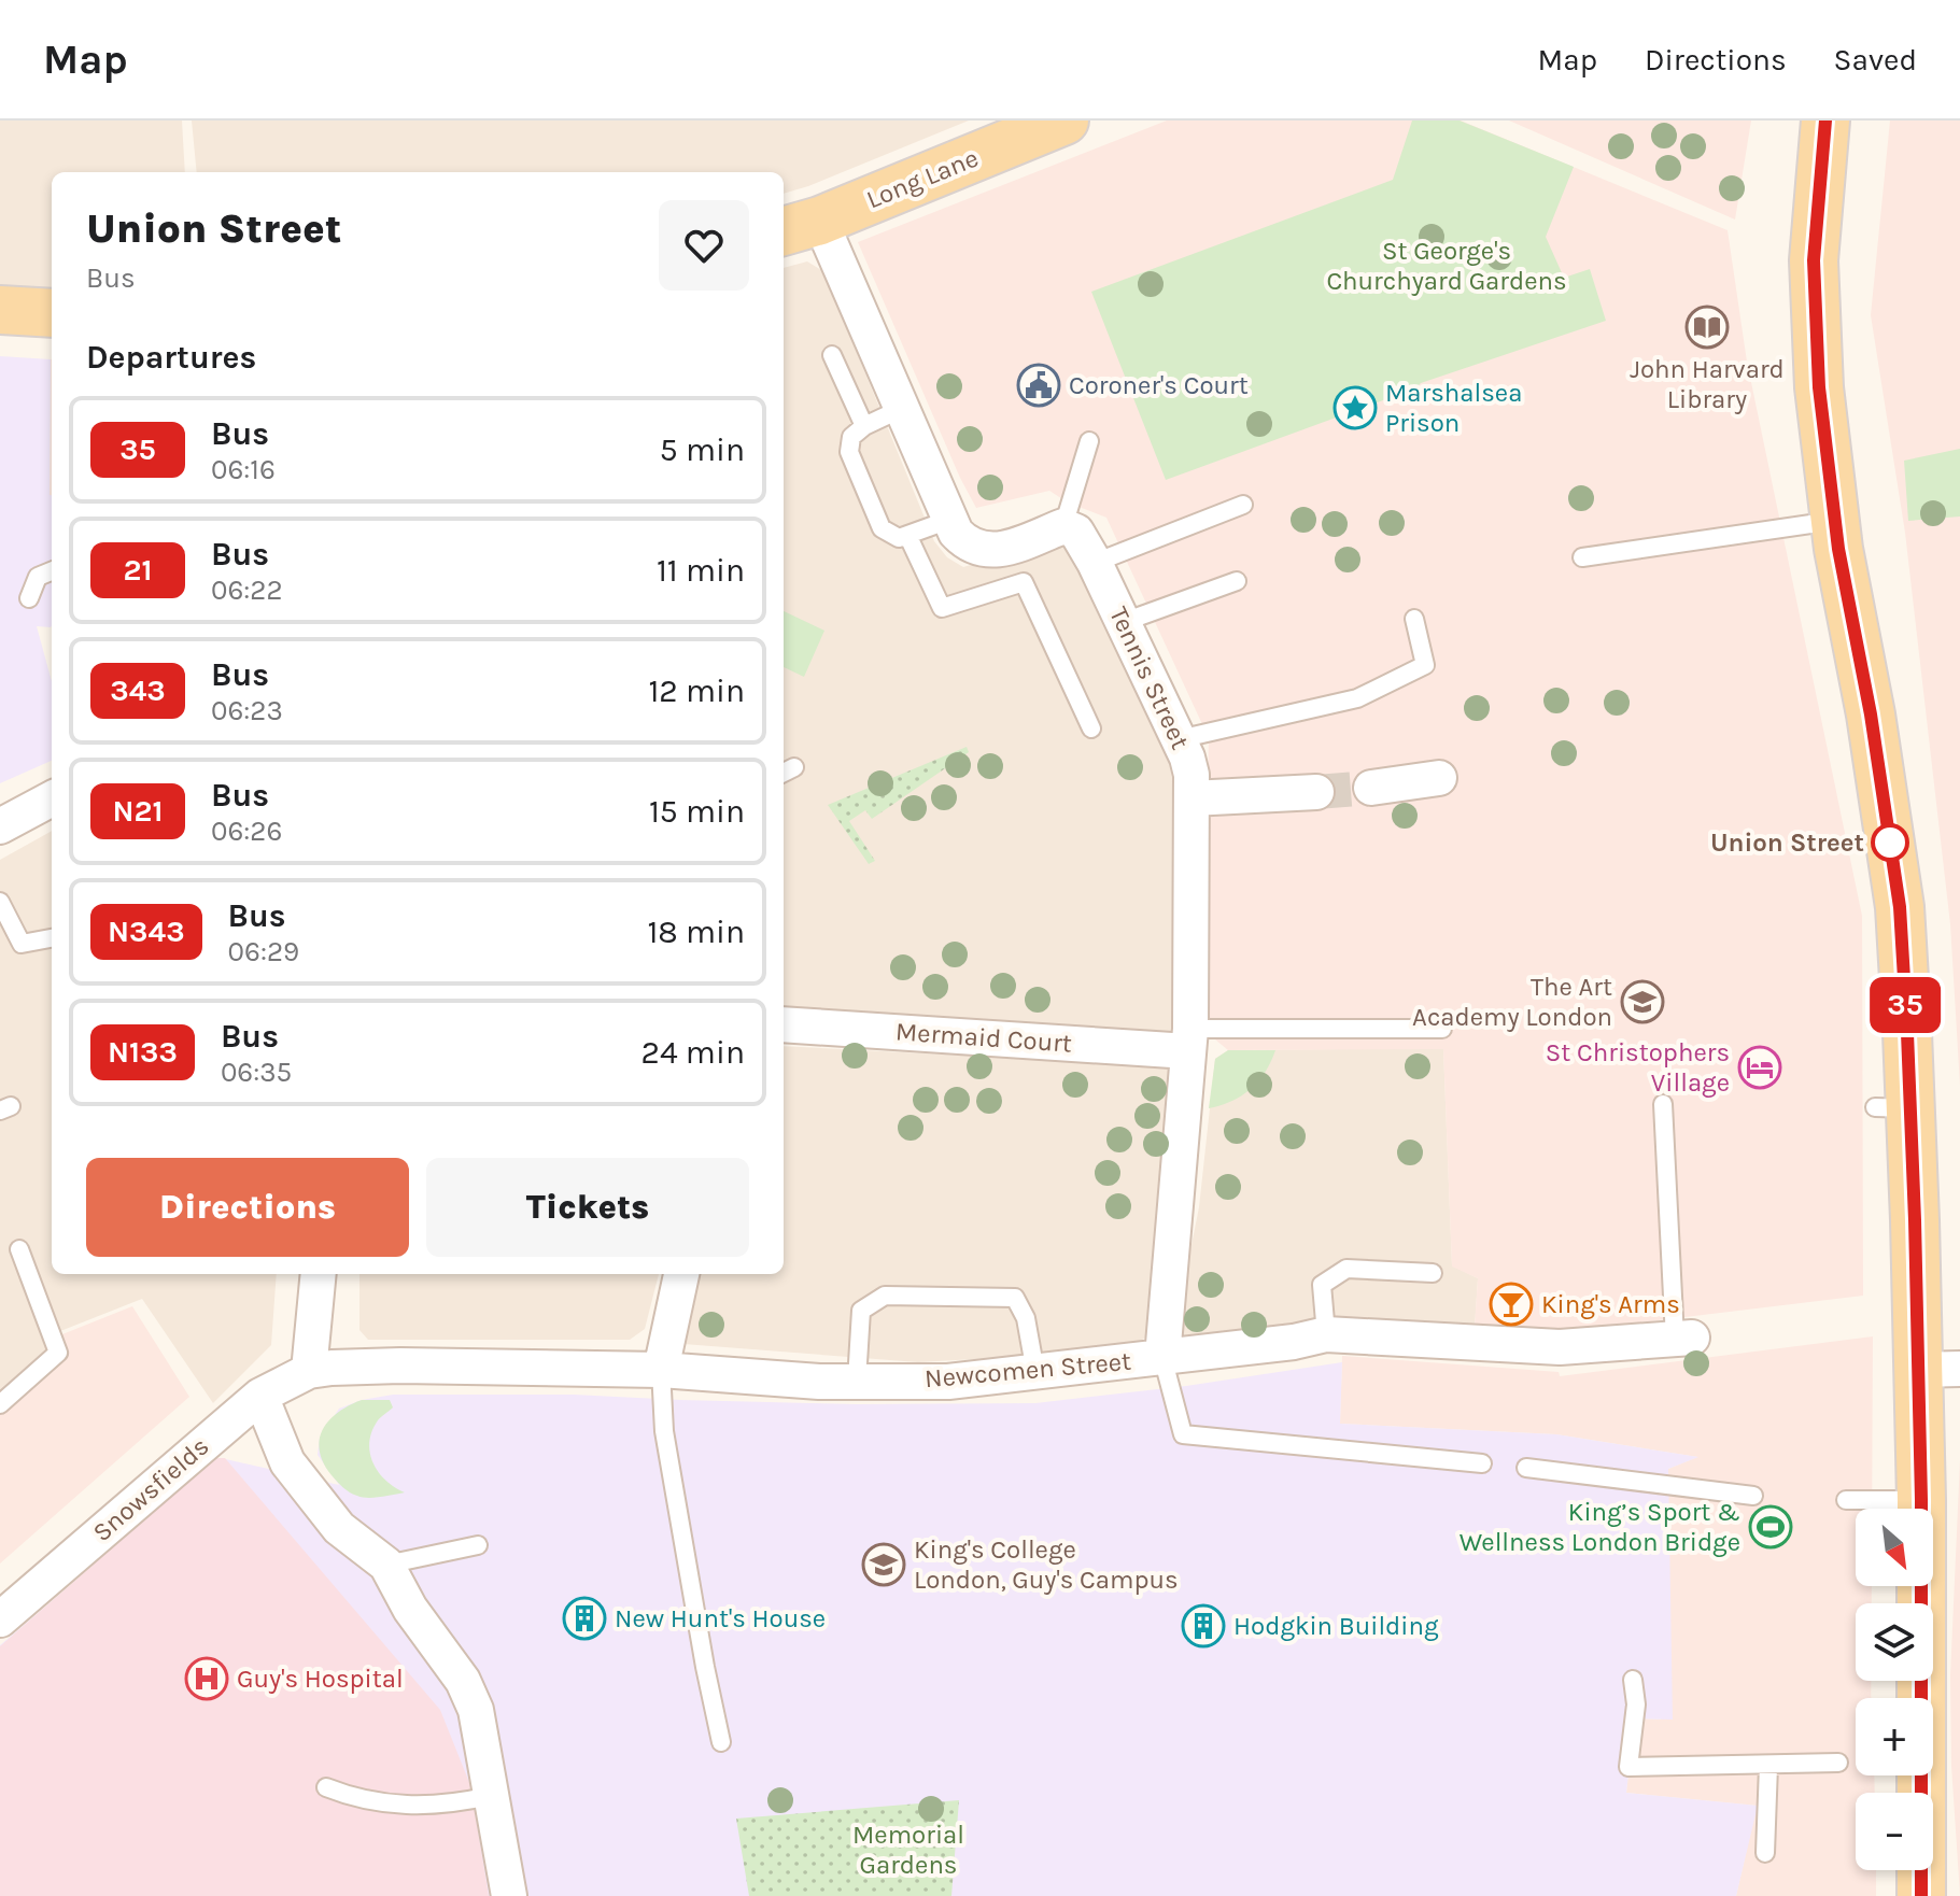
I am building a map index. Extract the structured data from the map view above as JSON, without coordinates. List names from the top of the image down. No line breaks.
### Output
{"streets":{"main road":["Long Lane"],"street":["Tennis Street","Mermaid Court","Newcomen Street","Snowsfields"]},"crossings":[["Tennis Street","Mermaid Court"],["Tennis Street","Newcomen Street"],["Newcomen Street","Snowsfields"]],"parks":["St George's Churchyard Gardens","Memorial Gardens"],"places":{"library":["John Harvard Library"],"public building":["Coroner's Court"],"place":["Marshalsea Prison"],"other":["Union Street"],"school or university":["The Art Academy London","King's College London, Guy's Campus"],"hotel":["St Christophers Village"],"bar":["King's Arms"],"sports":["King’s Sport & Wellness London Bridge"],"building":["New Hunt's House","Hodgkin Building"],"hospital":["Guy's Hospital"]},"lines":["bus line 35"],"north":"bottom right","page":{"header":"Map","nav":["Map","Directions","Saved"],"on_map":"35","heading":[["Union Street","Bus"],"Departures"],"list":[{"mark":"35","name":"Bus","note":"06:16","value":"5 min"},{"mark":"21","name":"Bus","note":"06:22","value":"11 min"},{"mark":"343","name":"Bus","note":"06:23","value":"12 min"},{"mark":"N21","name":"Bus","note":"06:26","value":"15 min"},{"mark":"N343","name":"Bus","note":"06:29","value":"18 min"},{"mark":"N133","name":"Bus","note":"06:35","value":"24 min"}],"buttons":["Directions","Tickets"],"map_buttons":["+","−"]}}
